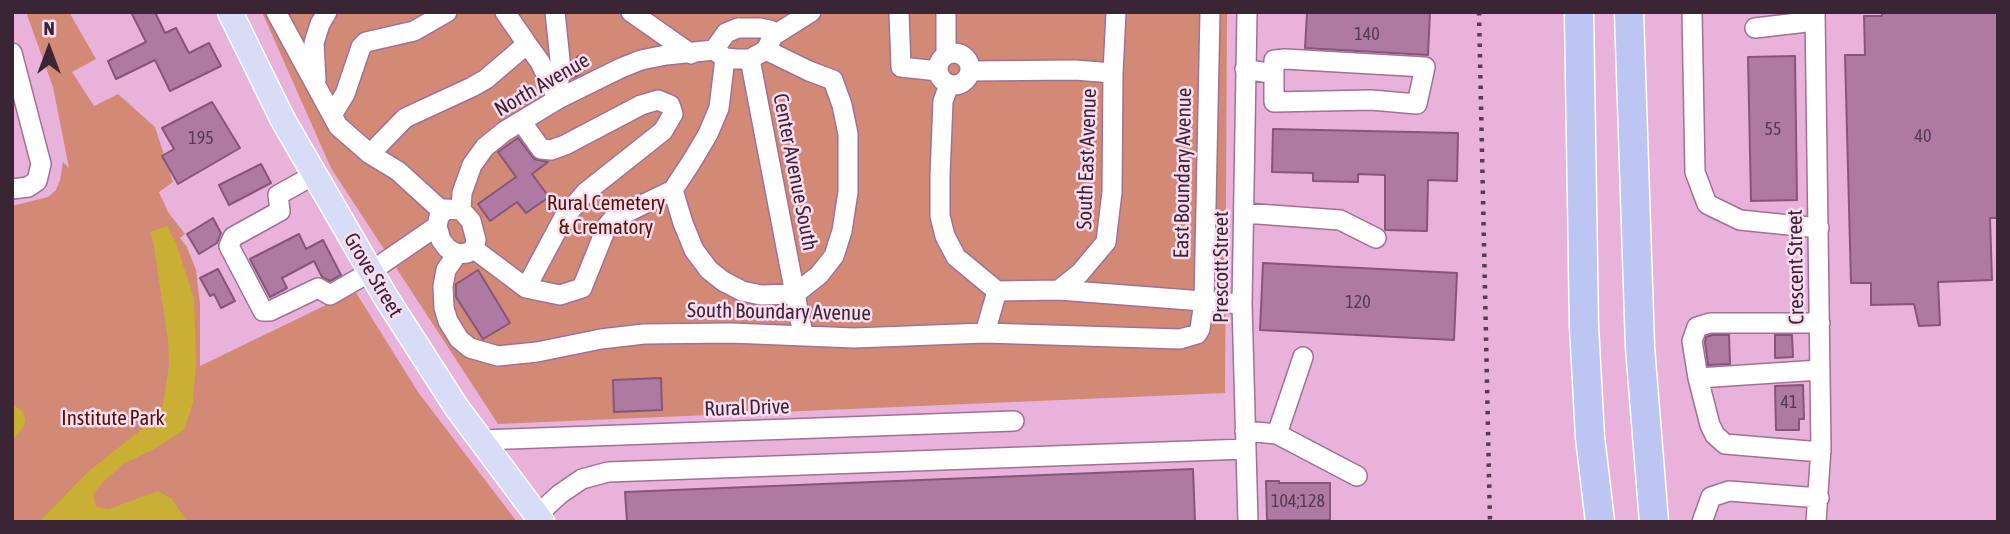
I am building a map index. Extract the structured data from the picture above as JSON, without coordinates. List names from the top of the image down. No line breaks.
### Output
{"streets":{"main road":["Grove Street"],"street":["North Avenue","South East Avenue","Center Avenue South","East Boundary Avenue","Prescott Street","Crescent Street","South Boundary Avenue","Rural Drive"]},"crossings":[["North Avenue","Center Avenue South"],["North Avenue","South Boundary Avenue"],["Center Avenue South","South Boundary Avenue"],["East Boundary Avenue","South Boundary Avenue"],["Grove Street","Rural Drive"]],"parks":["Rural Cemetery & Crematory","Institute Park"],"house_numbers":["140","55","40","195","120","41","104;128"],"north":"top"}
